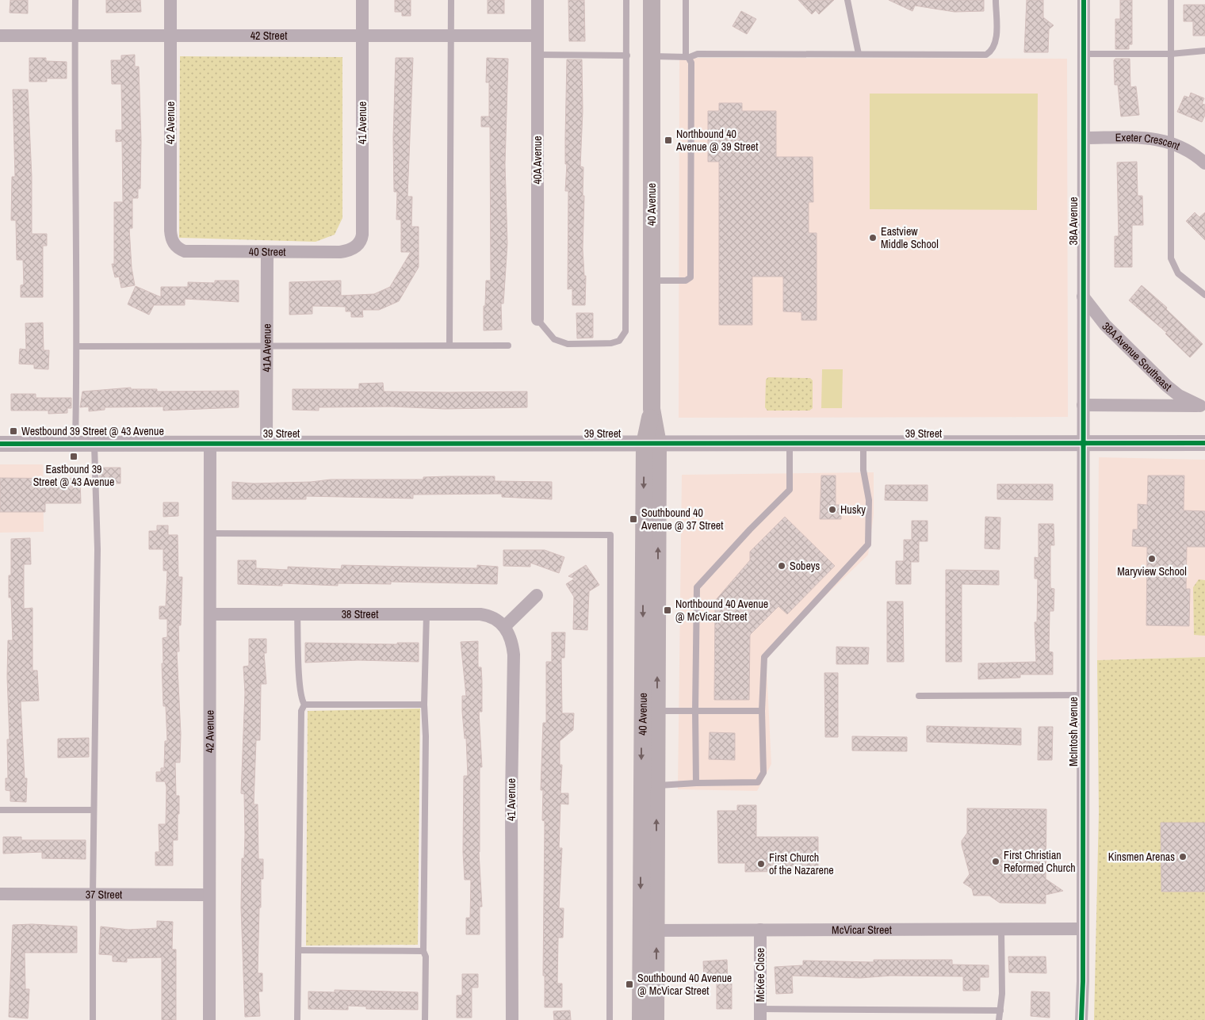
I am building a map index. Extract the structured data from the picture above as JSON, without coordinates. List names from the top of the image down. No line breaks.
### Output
{"streets":{"main road":["40 Avenue"],"street":["42 Street","42 Avenue","41 Avenue","Exeter Crescent","40A Avenue","38A Avenue","40 Street","41A Avenue","38A Avenue Southeast","39 Street","38 Street","McIntosh Avenue","37 Street","McVicar Street","McKee Close"]},"crossings":[["42 Street","42 Avenue"],["42 Street","41 Avenue"],["42 Street","40A Avenue"],["42 Avenue","40 Street"],["42 Avenue","39 Street"],["42 Avenue","38 Street"],["42 Avenue","37 Street"],["41 Avenue","40 Street"],["41 Avenue","38 Street"],["Exeter Crescent","38A Avenue"],["40 Avenue","39 Street"],["40 Avenue","McVicar Street"],["38A Avenue","38A Avenue Southeast"],["38A Avenue","39 Street"],["38A Avenue","McIntosh Avenue"],["40 Street","41A Avenue"],["41A Avenue","39 Street"],["39 Street","McIntosh Avenue"],["McIntosh Avenue","McVicar Street"],["McVicar Street","McKee Close"]],"places":{"transit":["Northbound 40 Avenue @ 39 Street","Westbound 39 Street @ 43 Avenue","Eastbound 39 Street @ 43 Avenue","Southbound 40 Avenue @ 37 Street","Northbound 40 Avenue @ McVicar Street","Southbound 40 Avenue @ McVicar Street"],"other":["Eastview Middle School","Husky","Maryview School","Sobeys","Kinsmen Arenas","First Christian Reformed Church","First Church of the Nazarene"]}}
